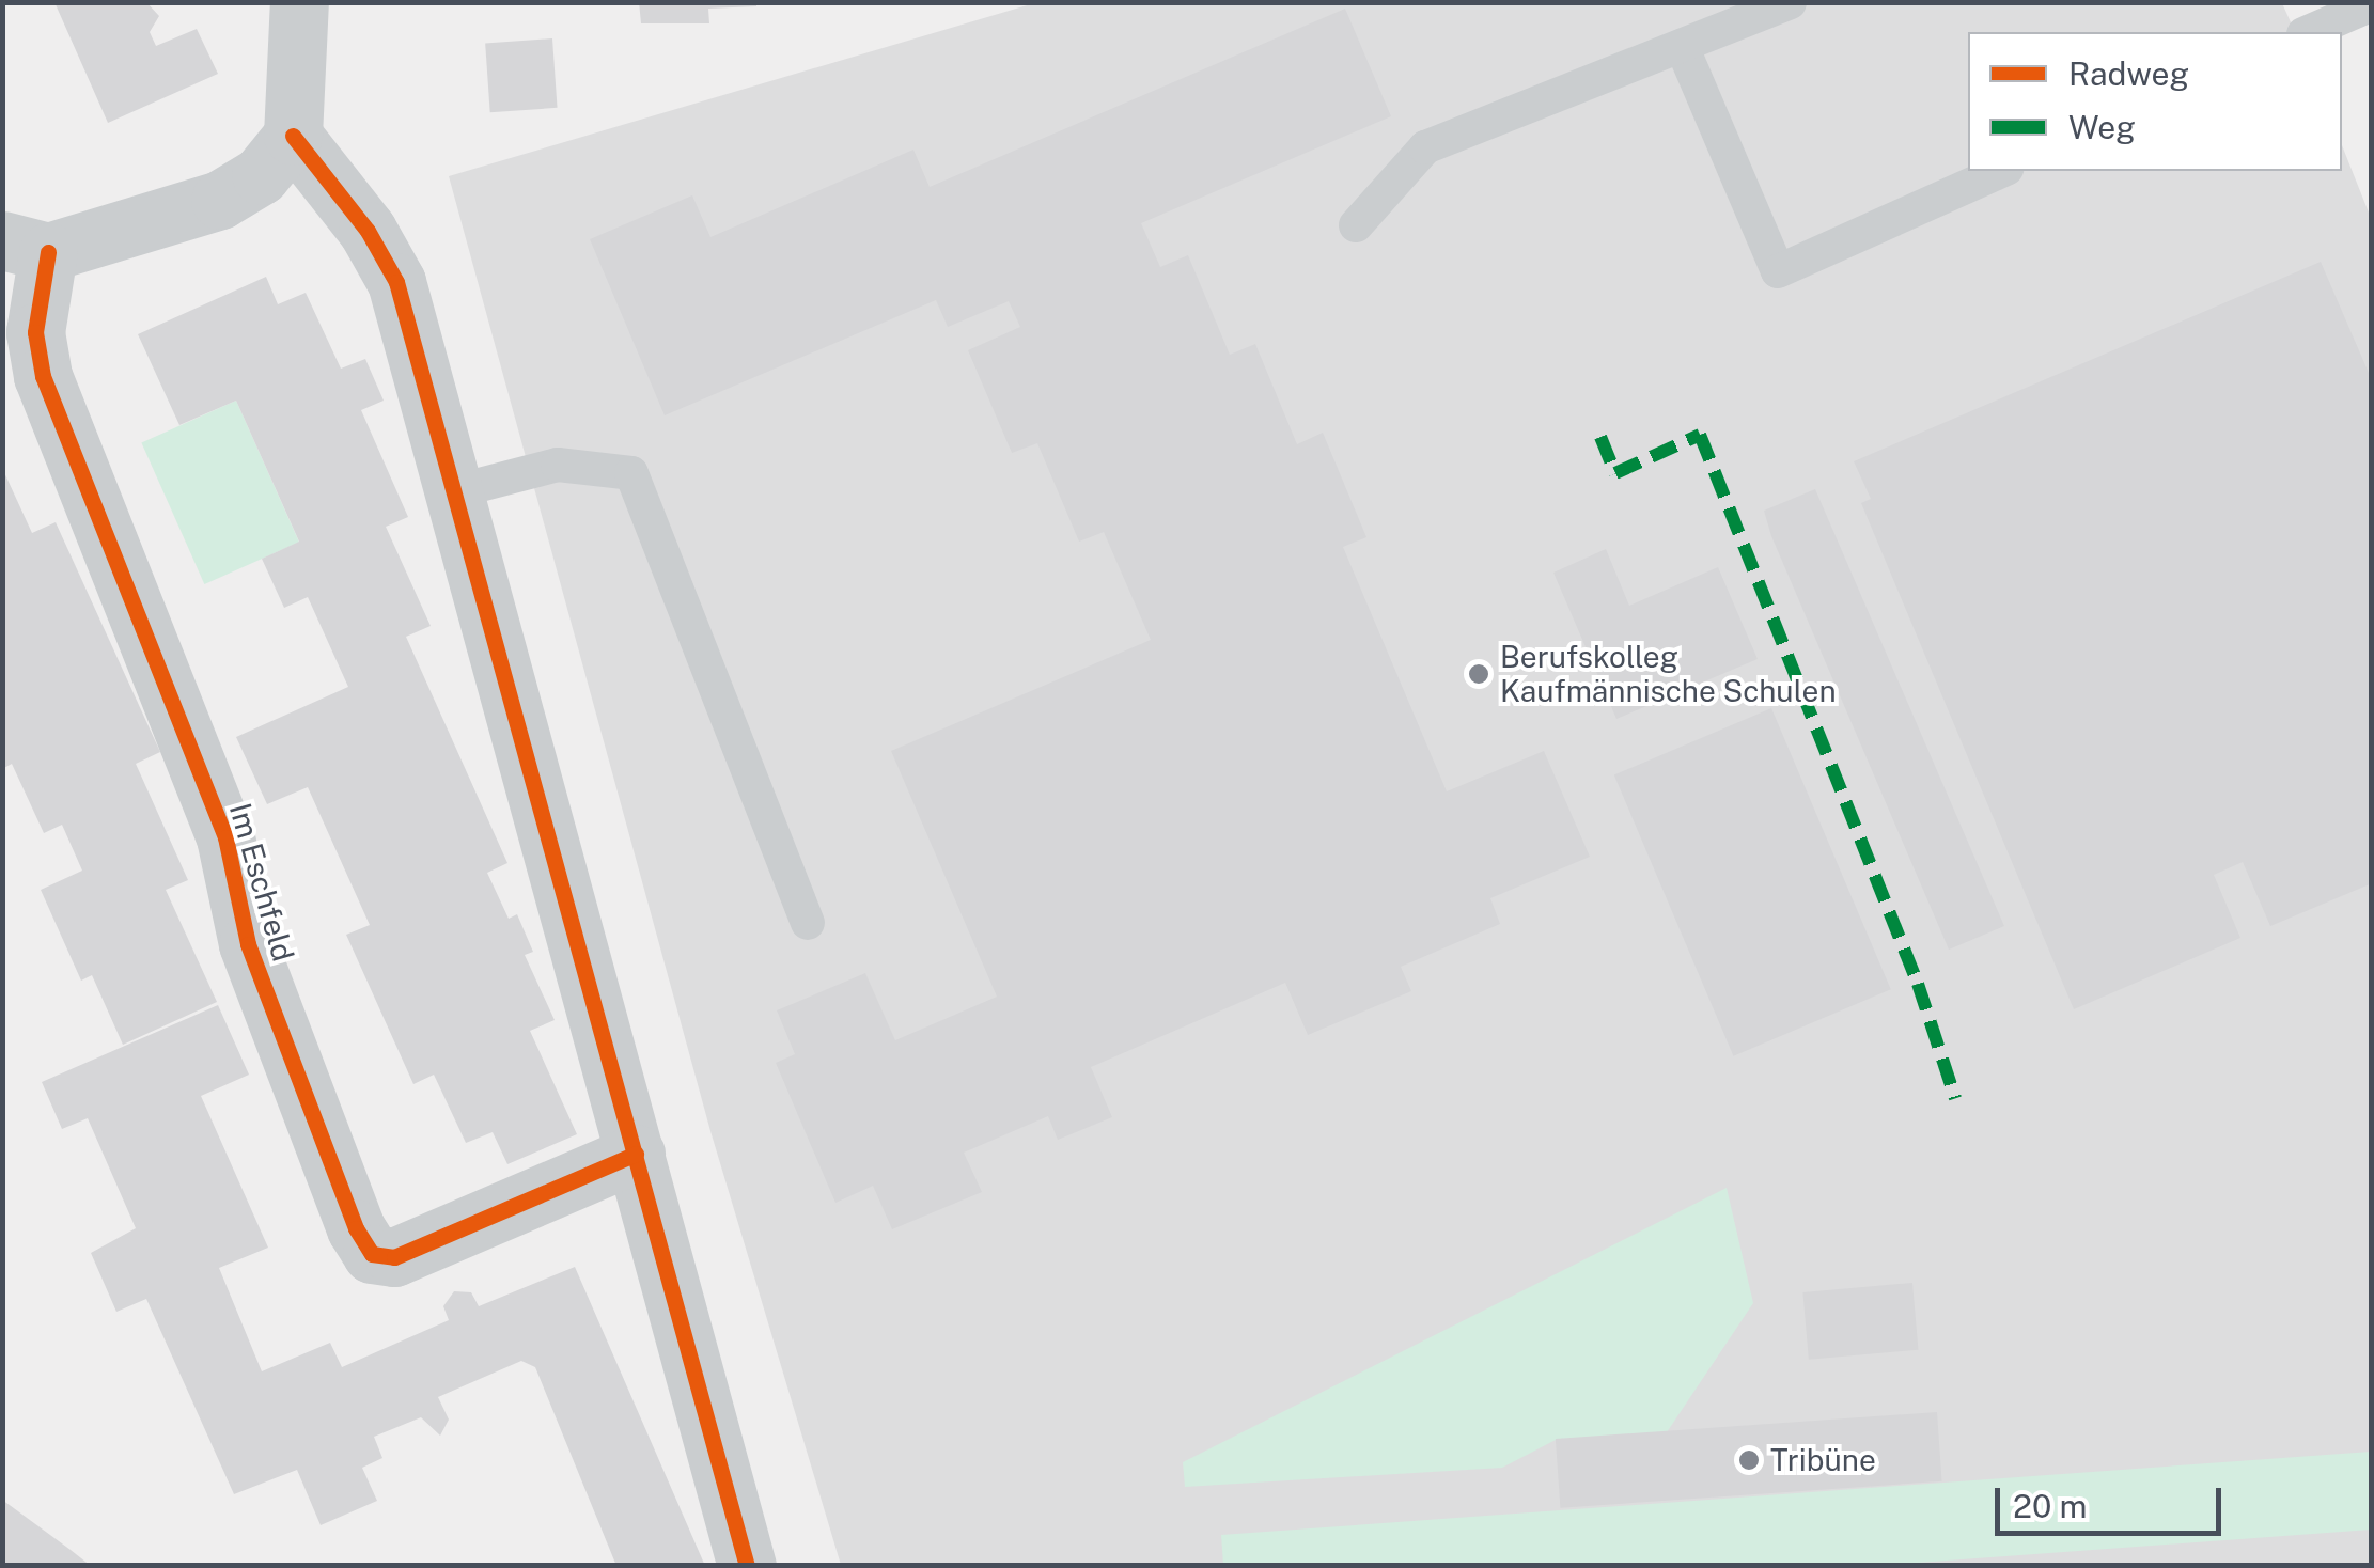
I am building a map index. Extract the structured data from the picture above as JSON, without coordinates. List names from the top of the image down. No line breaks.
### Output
{"streets":{"street":["Im Eschfeld"]},"places":["Berufskolleg Kaufmännische Schulen","Tribüne"],"legend":["Radweg","Weg"],"scale_bar":"20 m"}
